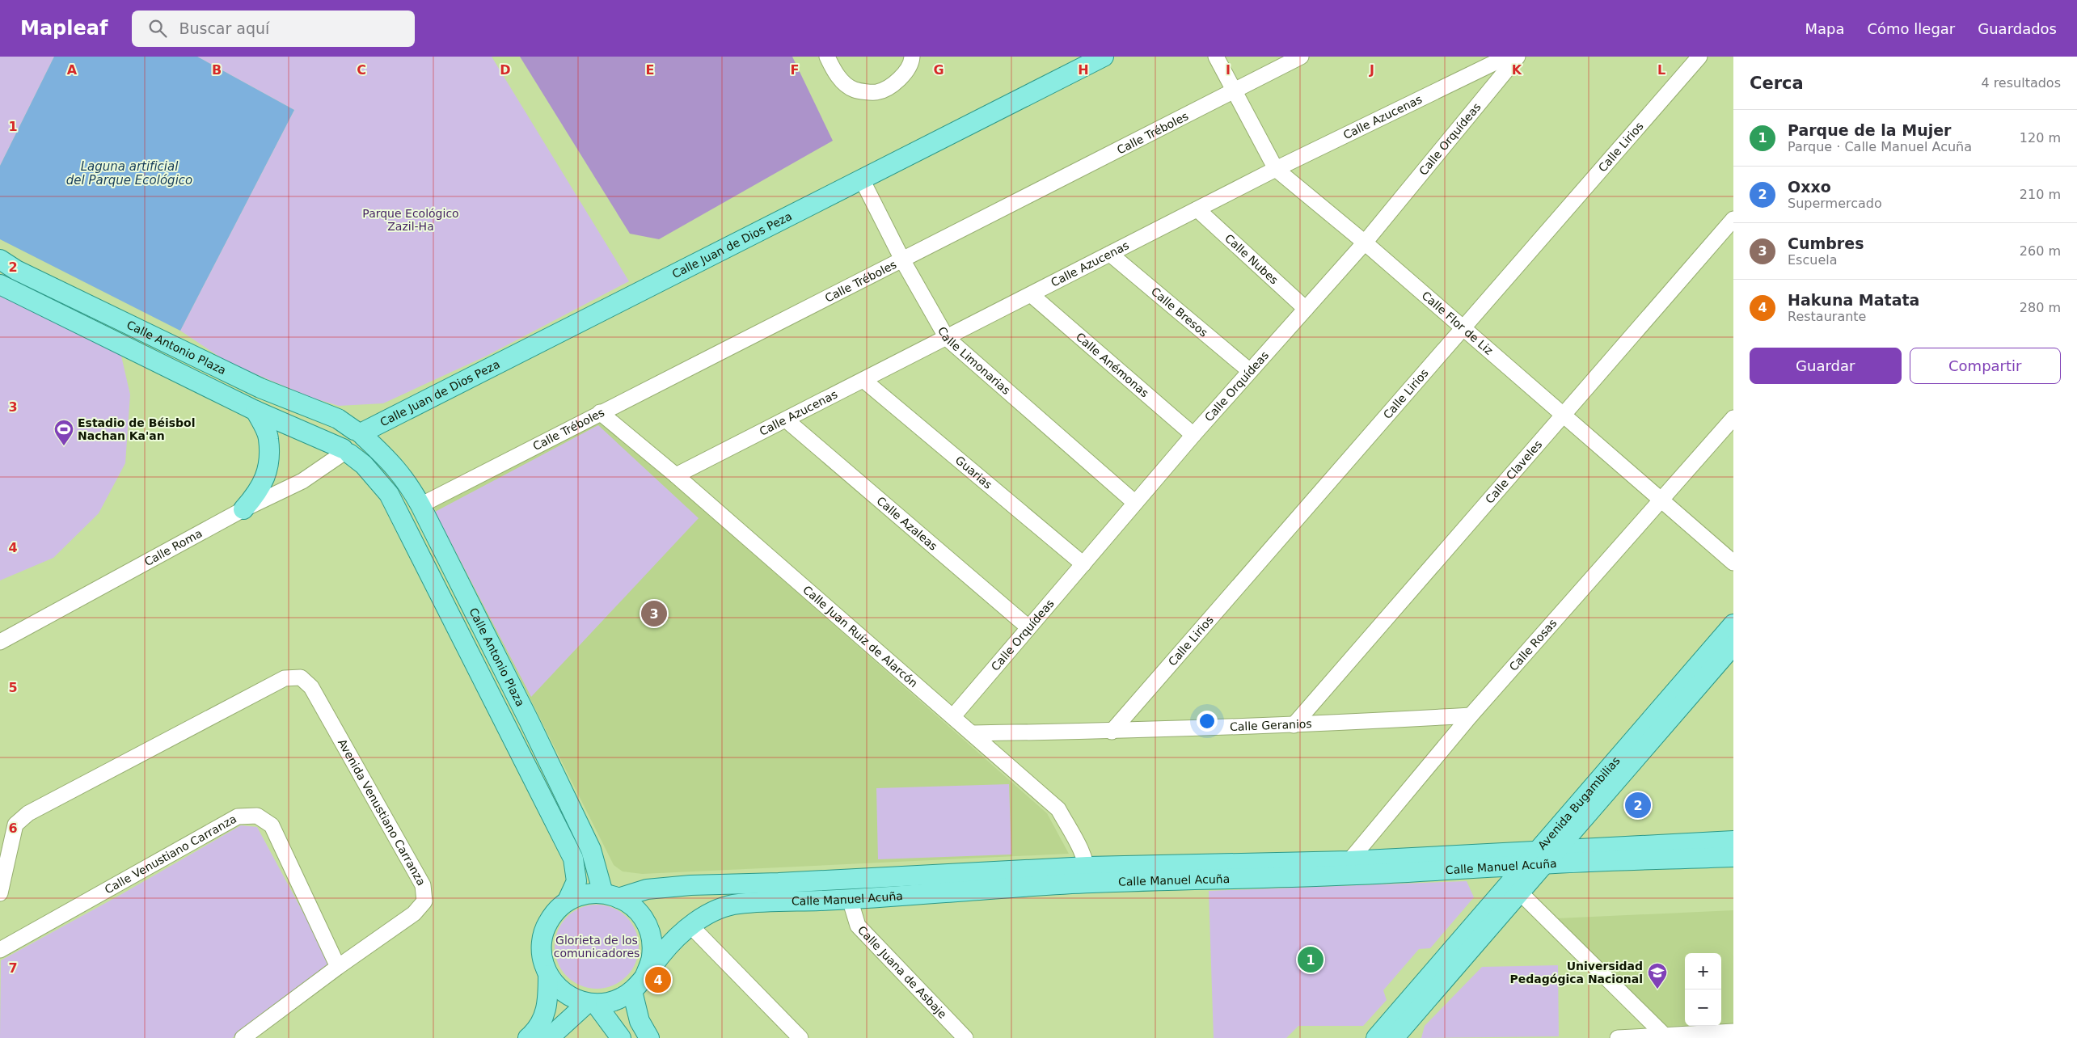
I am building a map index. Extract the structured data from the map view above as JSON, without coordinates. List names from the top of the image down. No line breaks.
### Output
{"streets":{"main road":["Calle Juan de Dios Peza","Calle Antonio Plaza","Avenida Bugambilias","Calle Manuel Acuña"],"street":["Calle Azucenas","Calle Tréboles","Calle Orquídeas","Calle Lirios","Calle Nubes","Calle Bresos","Calle Flor de Liz","Calle Limonarias","Calle Anémonas","Guarias","Calle Claveles","Calle Azaleas","Calle Roma","Calle Juan Ruíz de Alarcón","Calle Rosas","Calle Geranios","Avenida Venustiano Carranza","Calle Venustiano Carranza","Calle Juana de Asbaje"]},"crossings":[["Calle Azucenas","Calle Nubes"],["Calle Azucenas","Calle Bresos"],["Calle Azucenas","Calle Flor de Liz"],["Calle Azucenas","Calle Limonarias"],["Calle Azucenas","Calle Anémonas"],["Calle Azucenas","Guarias"],["Calle Azucenas","Calle Azaleas"],["Calle Azucenas","Calle Juan Ruíz de Alarcón"],["Calle Tréboles","Calle Flor de Liz"],["Calle Tréboles","Calle Antonio Plaza"],["Calle Tréboles","Calle Limonarias"],["Calle Tréboles","Calle Juan Ruíz de Alarcón"],["Calle Orquídeas","Calle Nubes"],["Calle Orquídeas","Calle Bresos"],["Calle Orquídeas","Calle Flor de Liz"],["Calle Orquídeas","Calle Limonarias"],["Calle Orquídeas","Calle Anémonas"],["Calle Orquídeas","Guarias"],["Calle Orquídeas","Calle Azaleas"],["Calle Orquídeas","Calle Juan Ruíz de Alarcón"],["Calle Lirios","Calle Flor de Liz"],["Calle Lirios","Calle Geranios"],["Calle Juan de Dios Peza","Calle Antonio Plaza"],["Calle Juan de Dios Peza","Calle Limonarias"],["Calle Flor de Liz","Calle Claveles"],["Calle Flor de Liz","Calle Rosas"],["Calle Antonio Plaza","Calle Roma"],["Calle Antonio Plaza","Calle Manuel Acuña"],["Calle Claveles","Calle Geranios"],["Calle Juan Ruíz de Alarcón","Calle Geranios"],["Calle Juan Ruíz de Alarcón","Calle Manuel Acuña"],["Calle Rosas","Calle Geranios"],["Calle Rosas","Calle Manuel Acuña"],["Avenida Bugambilias","Calle Manuel Acuña"],["Avenida Venustiano Carranza","Calle Venustiano Carranza"],["Calle Manuel Acuña","Calle Juana de Asbaje"]],"water":["Laguna artificial del Parque Ecológico"],"parks":["Parque Ecológico Zazil-Ha","Glorieta de los comunicadores"],"places":{"sports":["Estadio de Béisbol Nachan Ka'an"],"school or university":["Universidad Pedagógica Nacional"]},"page":{"header":"Mapleaf","search":"Buscar aquí","nav":["Mapa","Cómo llegar","Guardados"],"heading":["Cerca","4 resultados"],"list":[{"mark":"1","name":"Parque de la Mujer","note":"Parque · Calle Manuel Acuña","value":"120 m"},{"mark":"2","name":"Oxxo","note":"Supermercado","value":"210 m"},{"mark":"3","name":"Cumbres","note":"Escuela","value":"260 m"},{"mark":"4","name":"Hakuna Matata","note":"Restaurante","value":"280 m"}],"buttons":["Guardar","Compartir"],"pins":["3","2","1","4"],"map_buttons":["+","−"]},"grid":{"columns":["A","B","C","D","E","F","G","H","I","J","K","L"],"rows":["1","2","3","4","5","6","7"]}}
